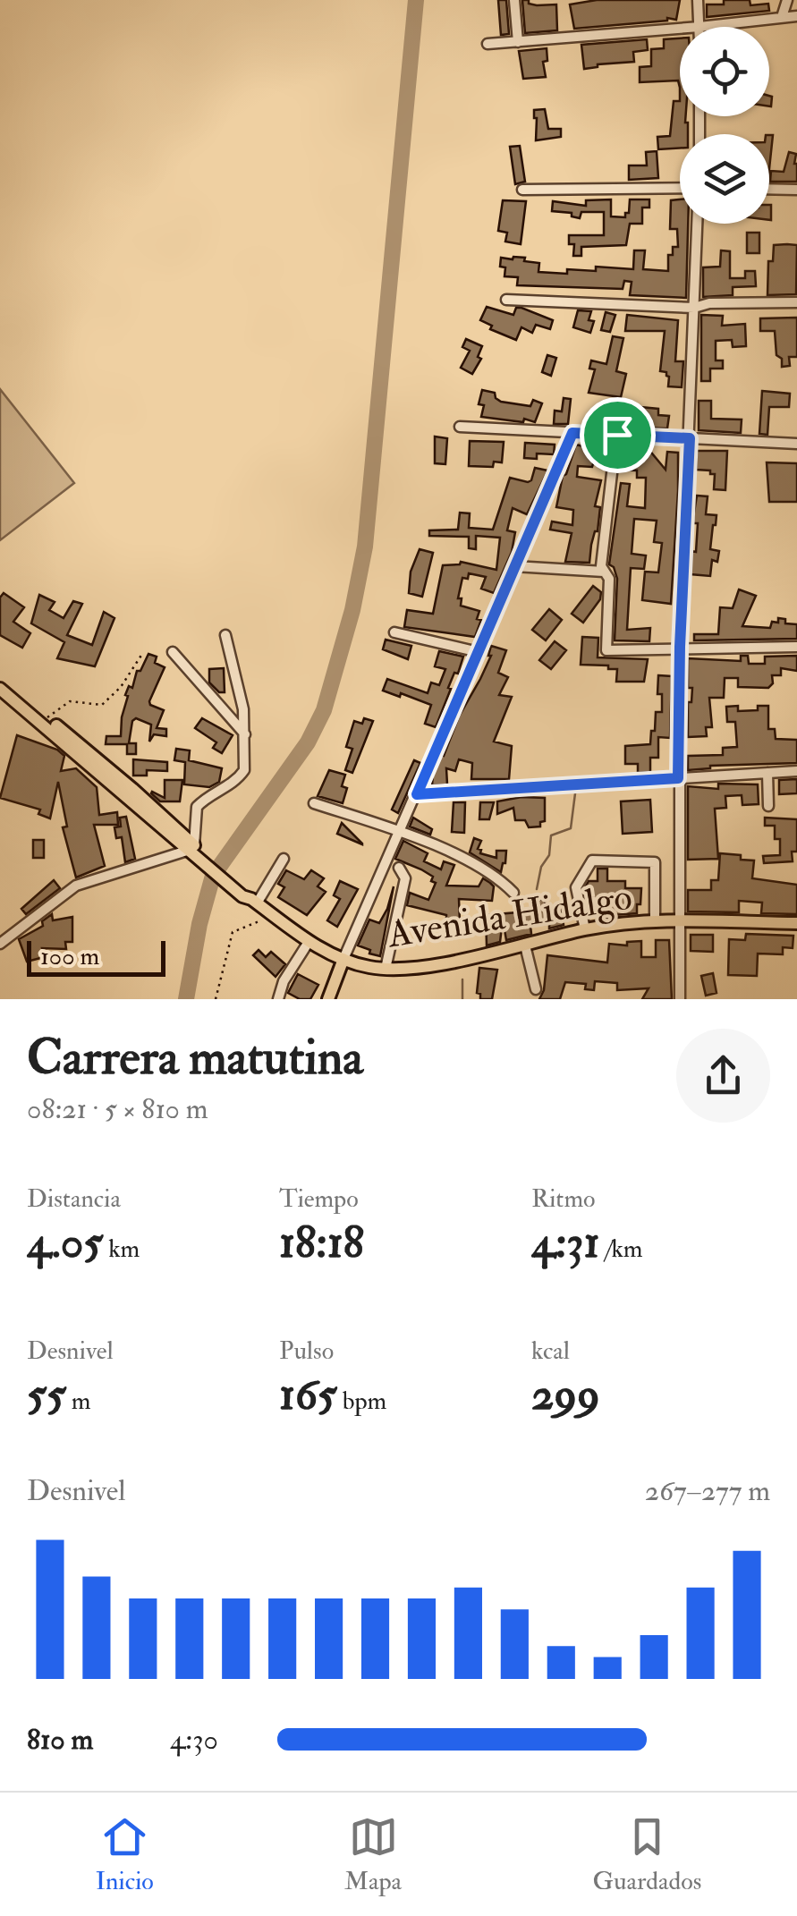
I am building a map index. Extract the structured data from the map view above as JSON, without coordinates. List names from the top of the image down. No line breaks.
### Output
{"streets":{"main road":["Avenida Hidalgo"]},"scale_bar":"100 m","page":{"scale":"100 m","heading":["Carrera matutina","08:21 · 5 × 810 m"],"stats":[["Distancia","4.05 km"],["Tiempo","18:18"],["Ritmo","4:31 /km"],["Desnivel","55 m"],["Pulso","165 bpm"],["kcal","299"]],"chart":["Desnivel","267–277 m"],"list":[{"name":"810 m","note":"4:30"}],"tabs":["Inicio","Mapa","Guardados"]}}
